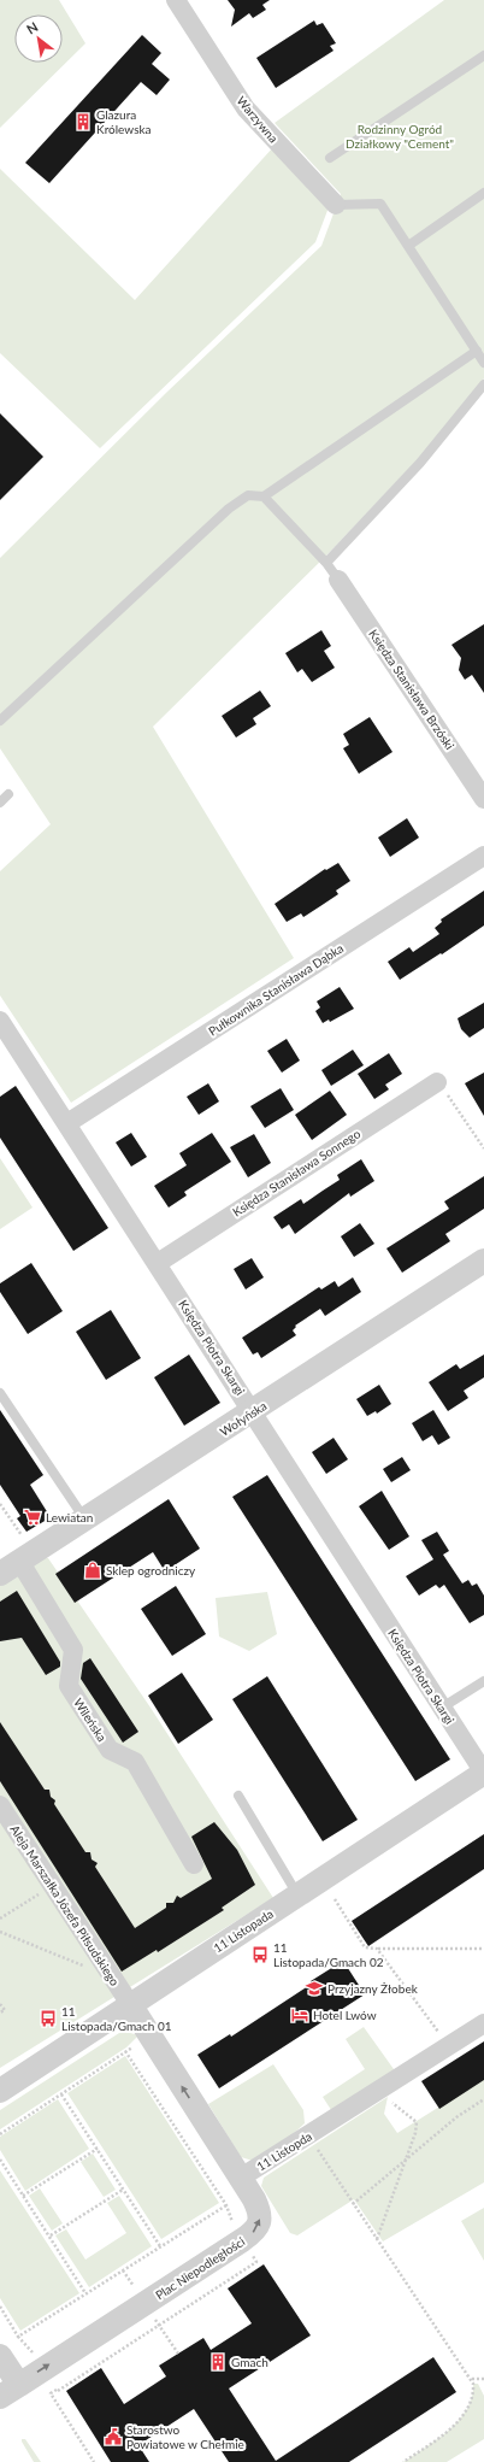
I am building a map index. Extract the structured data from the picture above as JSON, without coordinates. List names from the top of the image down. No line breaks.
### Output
{"streets":{"street":["Warzywna","Księdza Stanisława Brzóski","Pułkownika Stanisława Dąbka","Księdza Stanisława Sonnego","Księdza Piotra Skargi","Wołyńska","Wileńska","Aleja Marszałka Józefa Piłsudskiego","11 Listopada","11 Listopda","Plac Niepodległości"]},"crossings":[["Pułkownika Stanisława Dąbka","Księdza Piotra Skargi"],["Księdza Stanisława Sonnego","Księdza Piotra Skargi"],["Księdza Piotra Skargi","Wołyńska"],["Księdza Piotra Skargi","11 Listopada"],["Wołyńska","Wileńska"],["Aleja Marszałka Józefa Piłsudskiego","11 Listopada"],["Aleja Marszałka Józefa Piłsudskiego","Plac Niepodległości"],["11 Listopada","Plac Niepodległości"],["11 Listopda","Plac Niepodległości"]],"parks":["Rodzinny Ogród Działkowy \"Cement\""],"places":{"building":["Glazura Królewska","Gmach"],"supermarket":["Lewiatan"],"shop":["Sklep ogrodniczy"],"bus stop":["11 Listopada/Gmach 02","11 Listopada/Gmach 01"],"school or university":["Przyjazny Żłobek"],"hotel":["Hotel Lwów"],"public building":["Starostwo Powiatowe w Chełmie"]},"north":"top left"}
